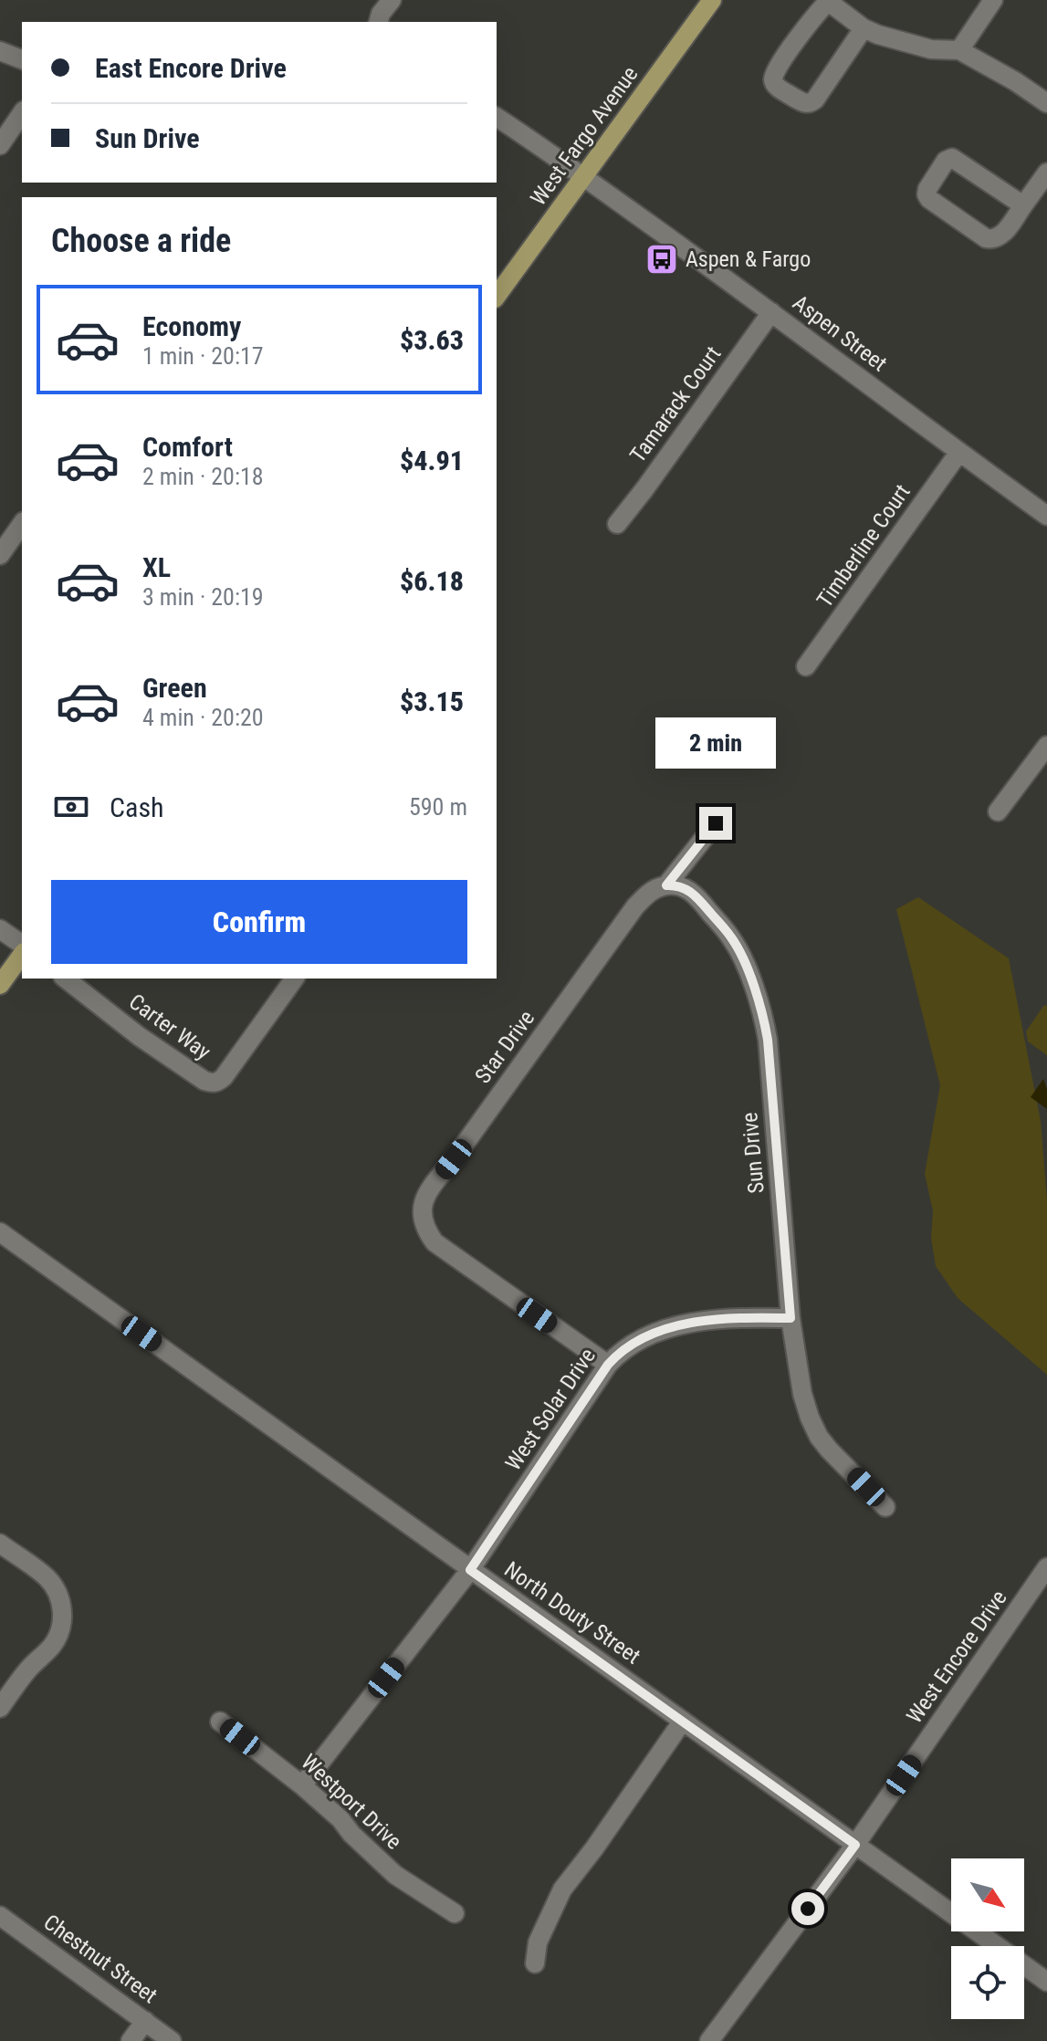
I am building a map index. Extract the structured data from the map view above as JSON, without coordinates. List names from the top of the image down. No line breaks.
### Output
{"streets":{"main road":["West Fargo Avenue"],"street":["Aspen Street","Tamarack Court","Timberline Court","Carter Way","Star Drive","Sun Drive","West Solar Drive","North Douty Street","West Encore Drive","Westport Drive","Chestnut Street"]},"crossings":[["West Fargo Avenue","Aspen Street"],["Aspen Street","Tamarack Court"],["Aspen Street","Timberline Court"],["Star Drive","Sun Drive"],["Star Drive","West Solar Drive"],["Sun Drive","West Solar Drive"],["West Solar Drive","North Douty Street"],["West Solar Drive","Westport Drive"],["North Douty Street","West Encore Drive"]],"places":{"bus stop":["Aspen & Fargo"]},"north":"bottom right","page":{"banner":["East Encore Drive","Sun Drive"],"heading":"Choose a ride","list":[{"name":"Economy","note":"1 min · 20:17","value":"$3.63"},{"name":"Comfort","note":"2 min · 20:18","value":"$4.91"},{"name":"XL","note":"3 min · 20:19","value":"$6.18"},{"name":"Green","note":"4 min · 20:20","value":"$3.15"}],"bubble":"2 min","pay":["Cash","590 m"],"buttons":"Confirm"}}
